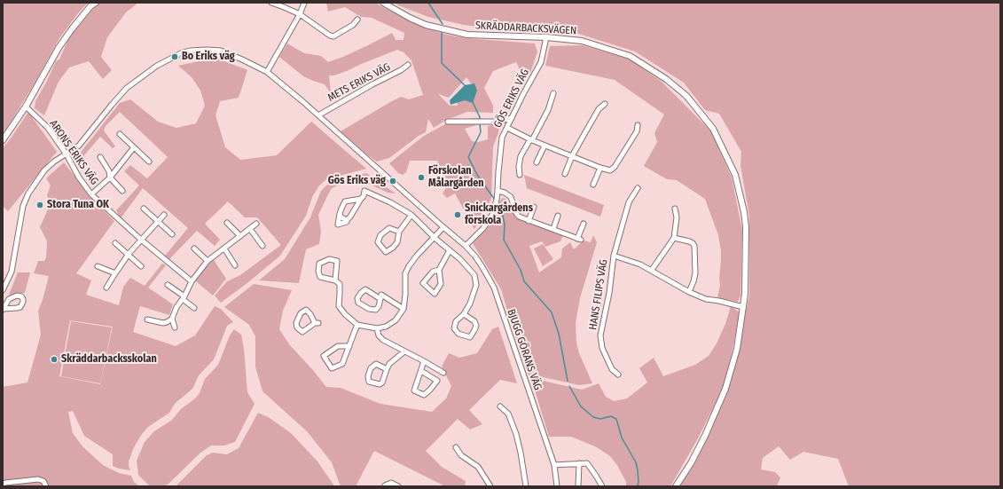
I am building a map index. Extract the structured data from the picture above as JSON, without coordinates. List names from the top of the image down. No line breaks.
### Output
{"streets":{"street":["SKRÄDDARBACKSVÄGEN","METS ERIKS VÄG","GÖS ERIKS VÄG","ARONS ERIKS VÄG","HANS FILIPS VÄG","BJUGG GÖRANS VÄG"]},"crossings":[["SKRÄDDARBACKSVÄGEN","GÖS ERIKS VÄG"],["SKRÄDDARBACKSVÄGEN","HANS FILIPS VÄG"],["GÖS ERIKS VÄG","BJUGG GÖRANS VÄG"]],"places":["Bo Eriks väg","Förskolan Målargården","Gös Eriks väg","Stora Tuna OK","Snickargårdens förskola","Skräddarbacksskolan"]}
